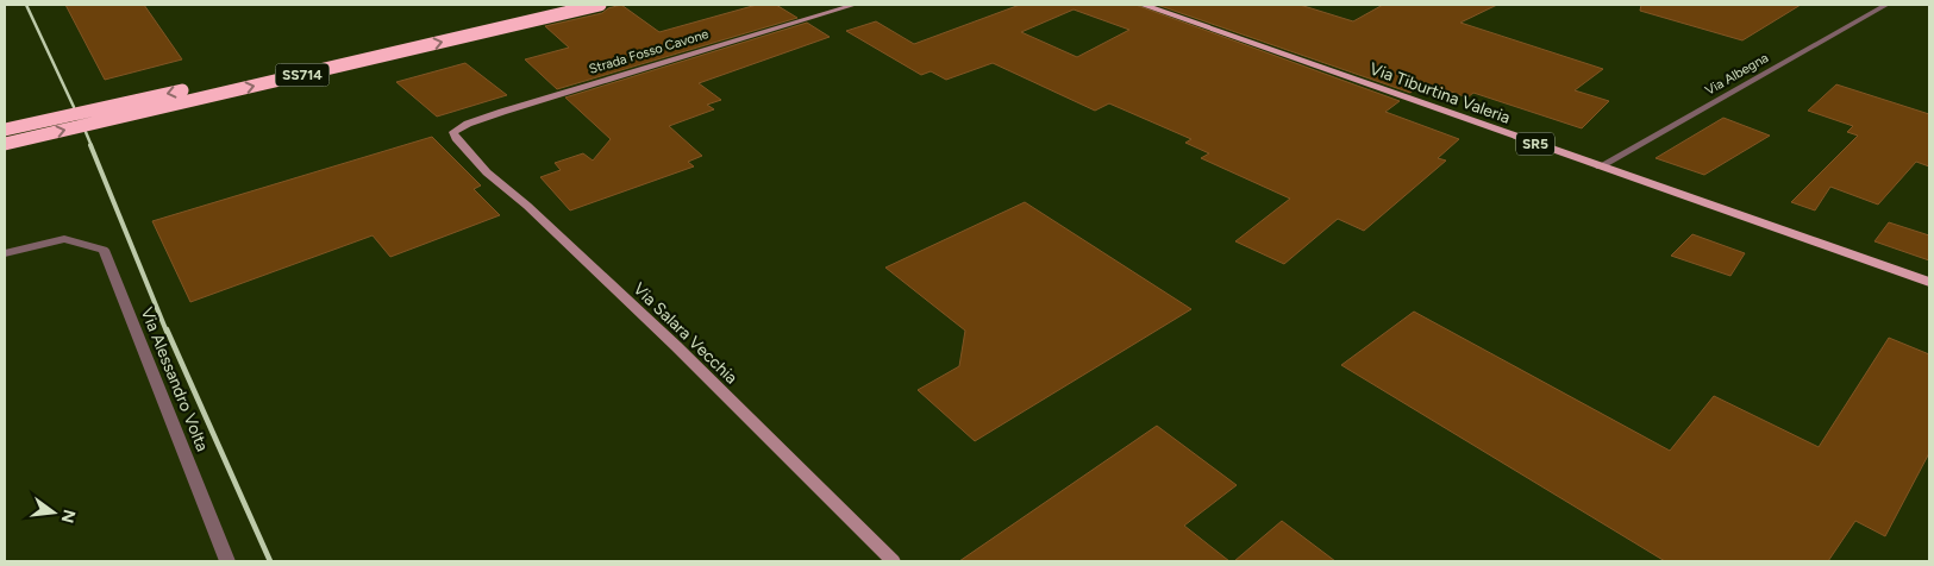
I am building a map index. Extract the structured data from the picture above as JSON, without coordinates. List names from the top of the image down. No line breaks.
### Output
{"streets":{"highway":["SS714"],"main road":["Via Tiburtina Valeria","SR5"],"street":["Strada Fosso Cavone","Via Albegna","Via Salara Vecchia","Via Alessandro Volta"]},"crossings":[["Strada Fosso Cavone","Via Salara Vecchia"],["Via Albegna","Via Tiburtina Valeria"]],"north":"right"}
